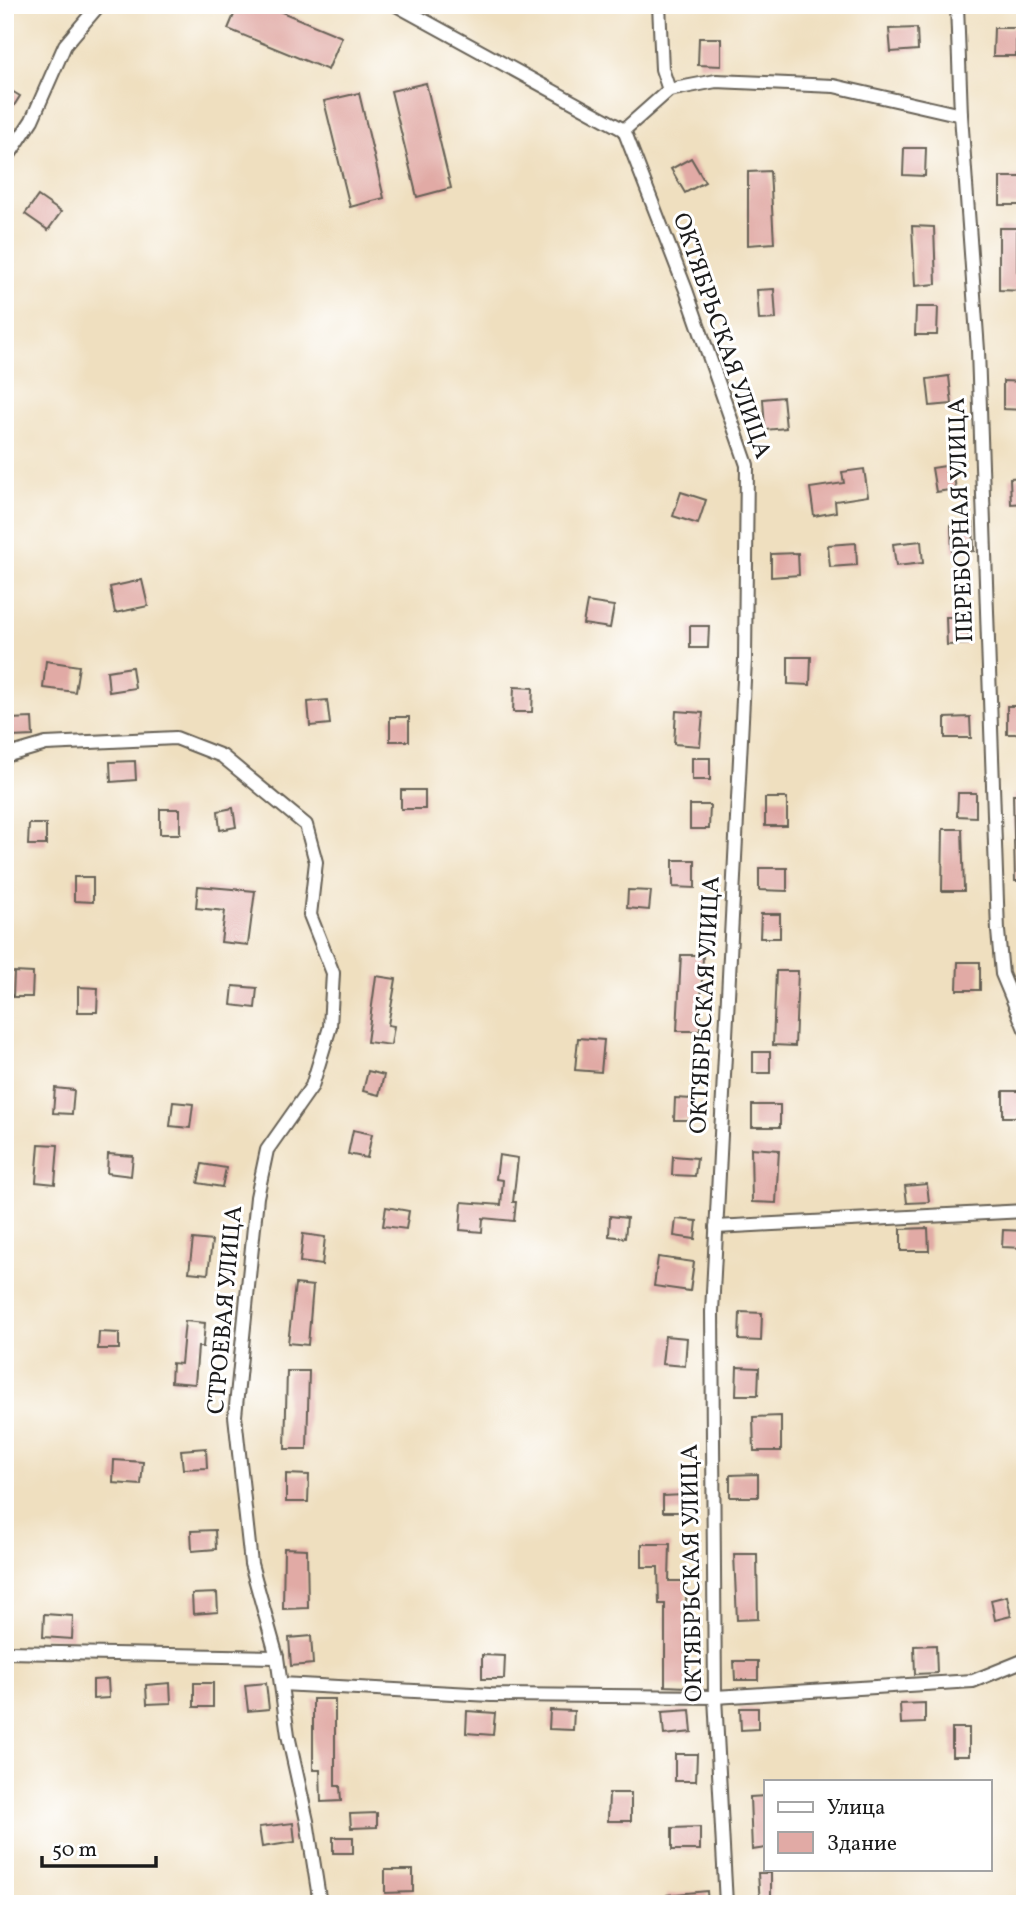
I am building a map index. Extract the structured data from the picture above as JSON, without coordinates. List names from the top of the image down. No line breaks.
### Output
{"streets":{"street":["ОКТЯБРЬСКАЯ УЛИЦА","ПЕРЕБОРНАЯ УЛИЦА","СТРОЕВАЯ УЛИЦА"]},"legend":["Улица","Здание"],"scale_bar":"50 m"}
